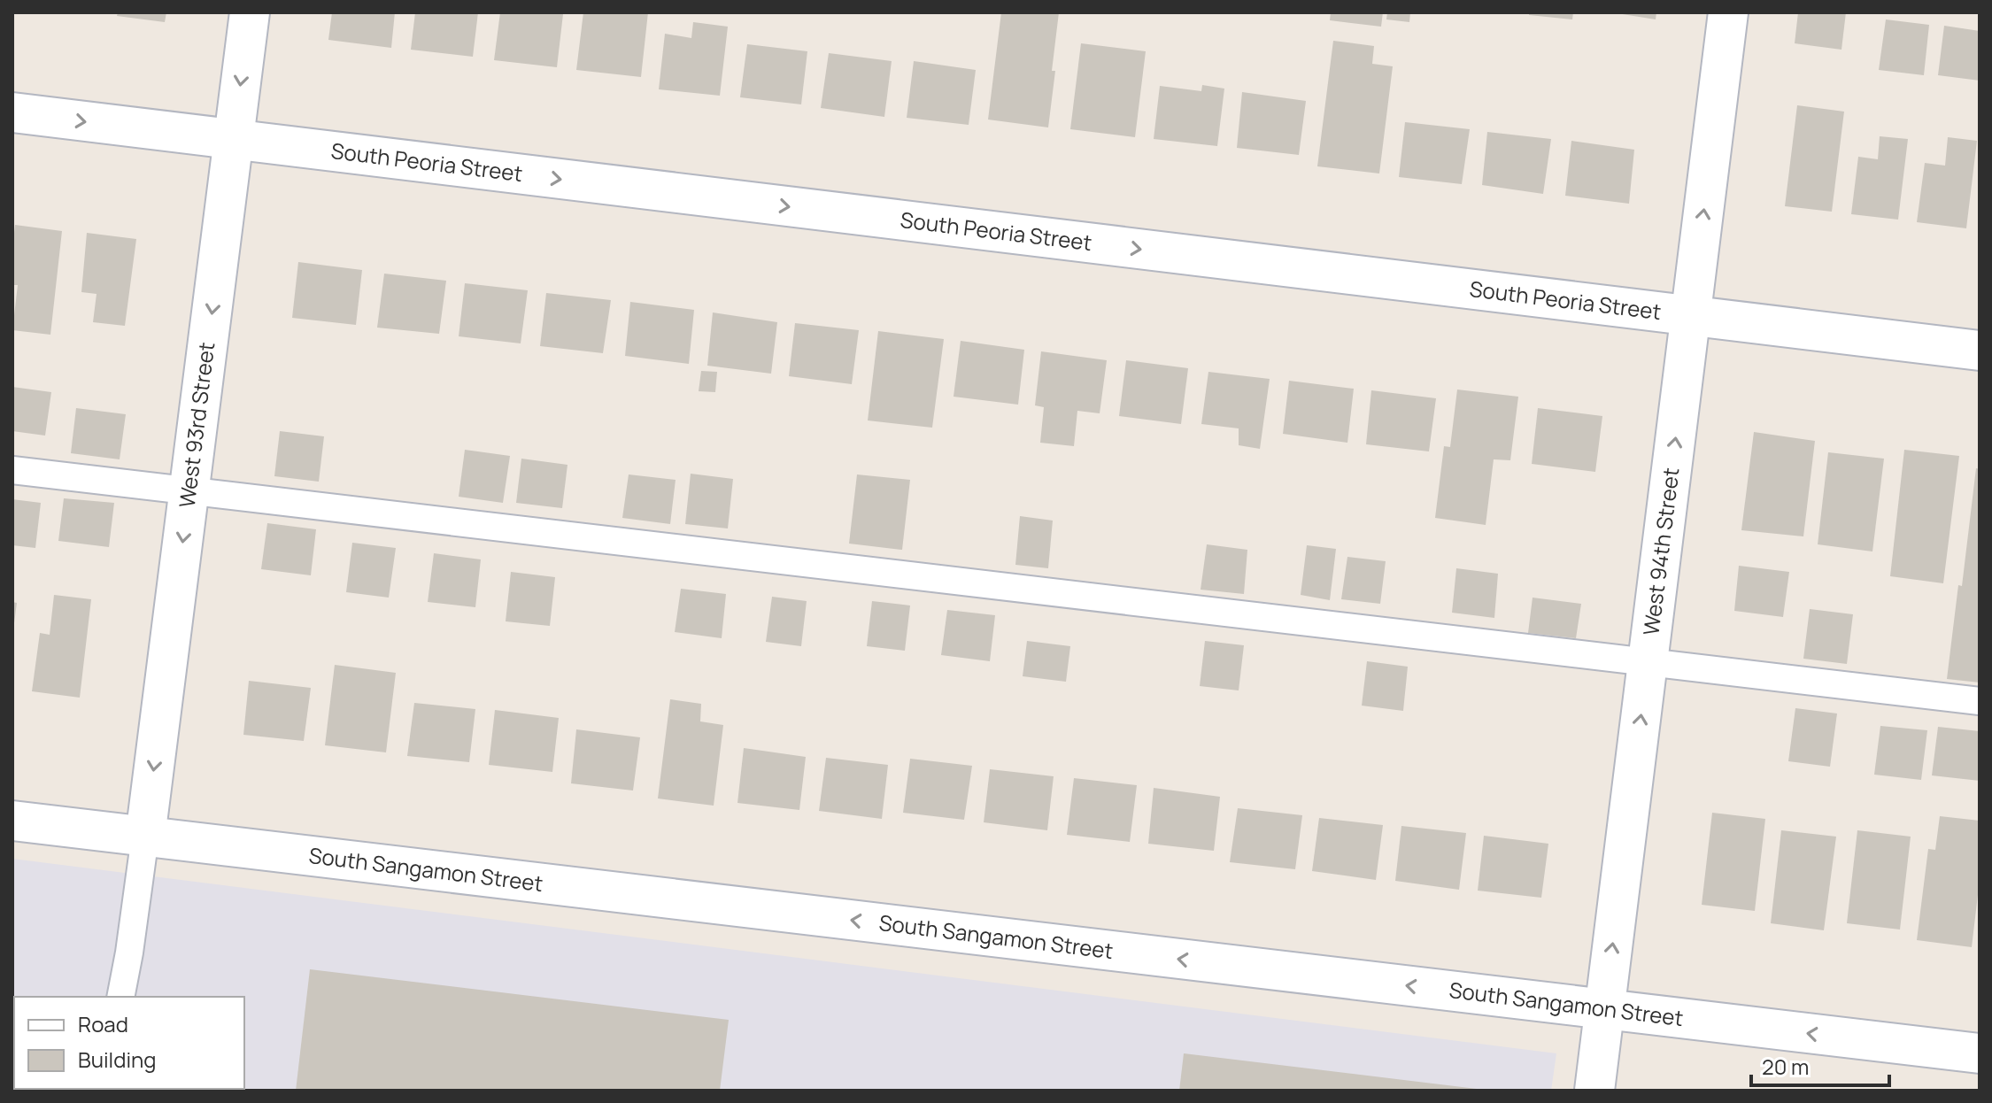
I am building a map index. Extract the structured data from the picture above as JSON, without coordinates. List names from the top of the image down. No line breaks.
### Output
{"streets":{"street":["South Peoria Street","West 93rd Street","West 94th Street","South Sangamon Street"]},"crossings":[["South Peoria Street","West 93rd Street"],["South Peoria Street","West 94th Street"],["West 93rd Street","South Sangamon Street"],["West 94th Street","South Sangamon Street"]],"one_way":["South Peoria Street","West 93rd Street","West 94th Street","South Sangamon Street"],"legend":["Road","Building"],"scale_bar":"20 m"}
